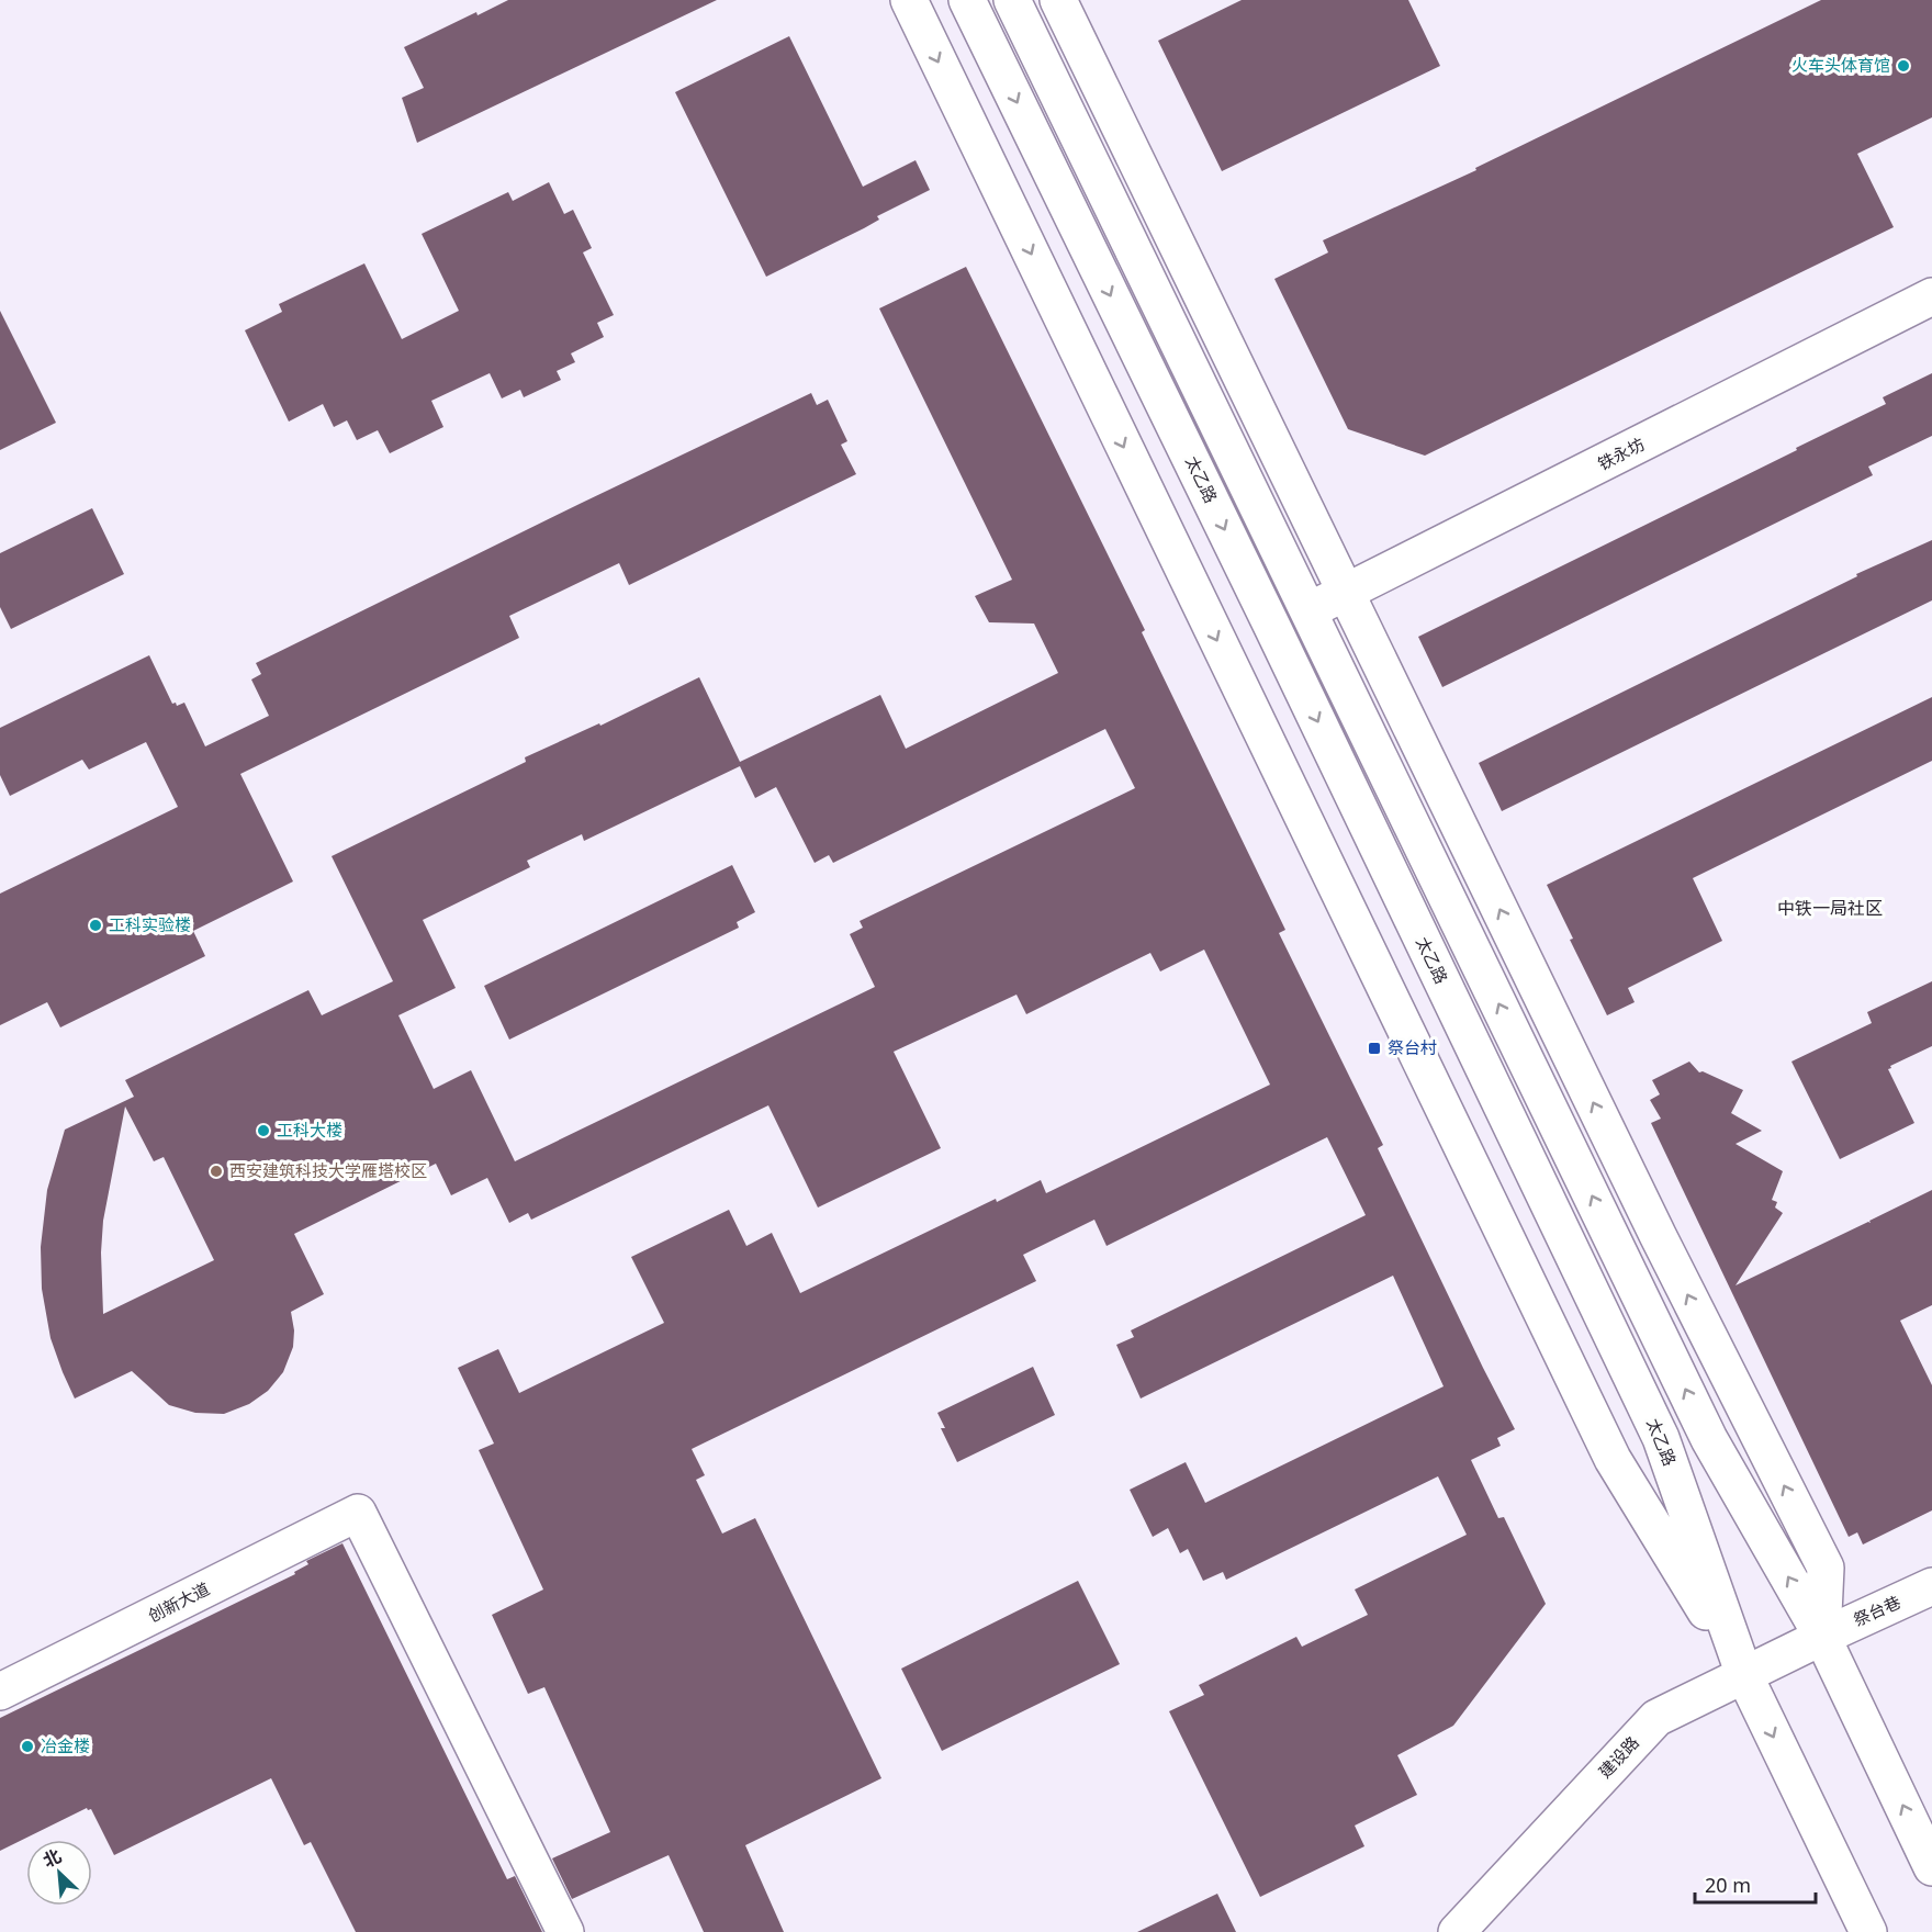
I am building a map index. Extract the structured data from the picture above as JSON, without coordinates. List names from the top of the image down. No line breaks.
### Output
{"streets":{"main road":["铁永坊","太乙路","创新大道","祭台巷","建设路"]},"crossings":[["太乙路","建设路"],["祭台巷","建设路"]],"districts":["中铁一局社区"],"places":{"other":["火车头体育馆","工科实验楼","工科大楼","西安建筑科技大学雁塔校区","冶金楼"],"transit":["祭台村"]},"scale_bar":"20 m","north":"top left"}
